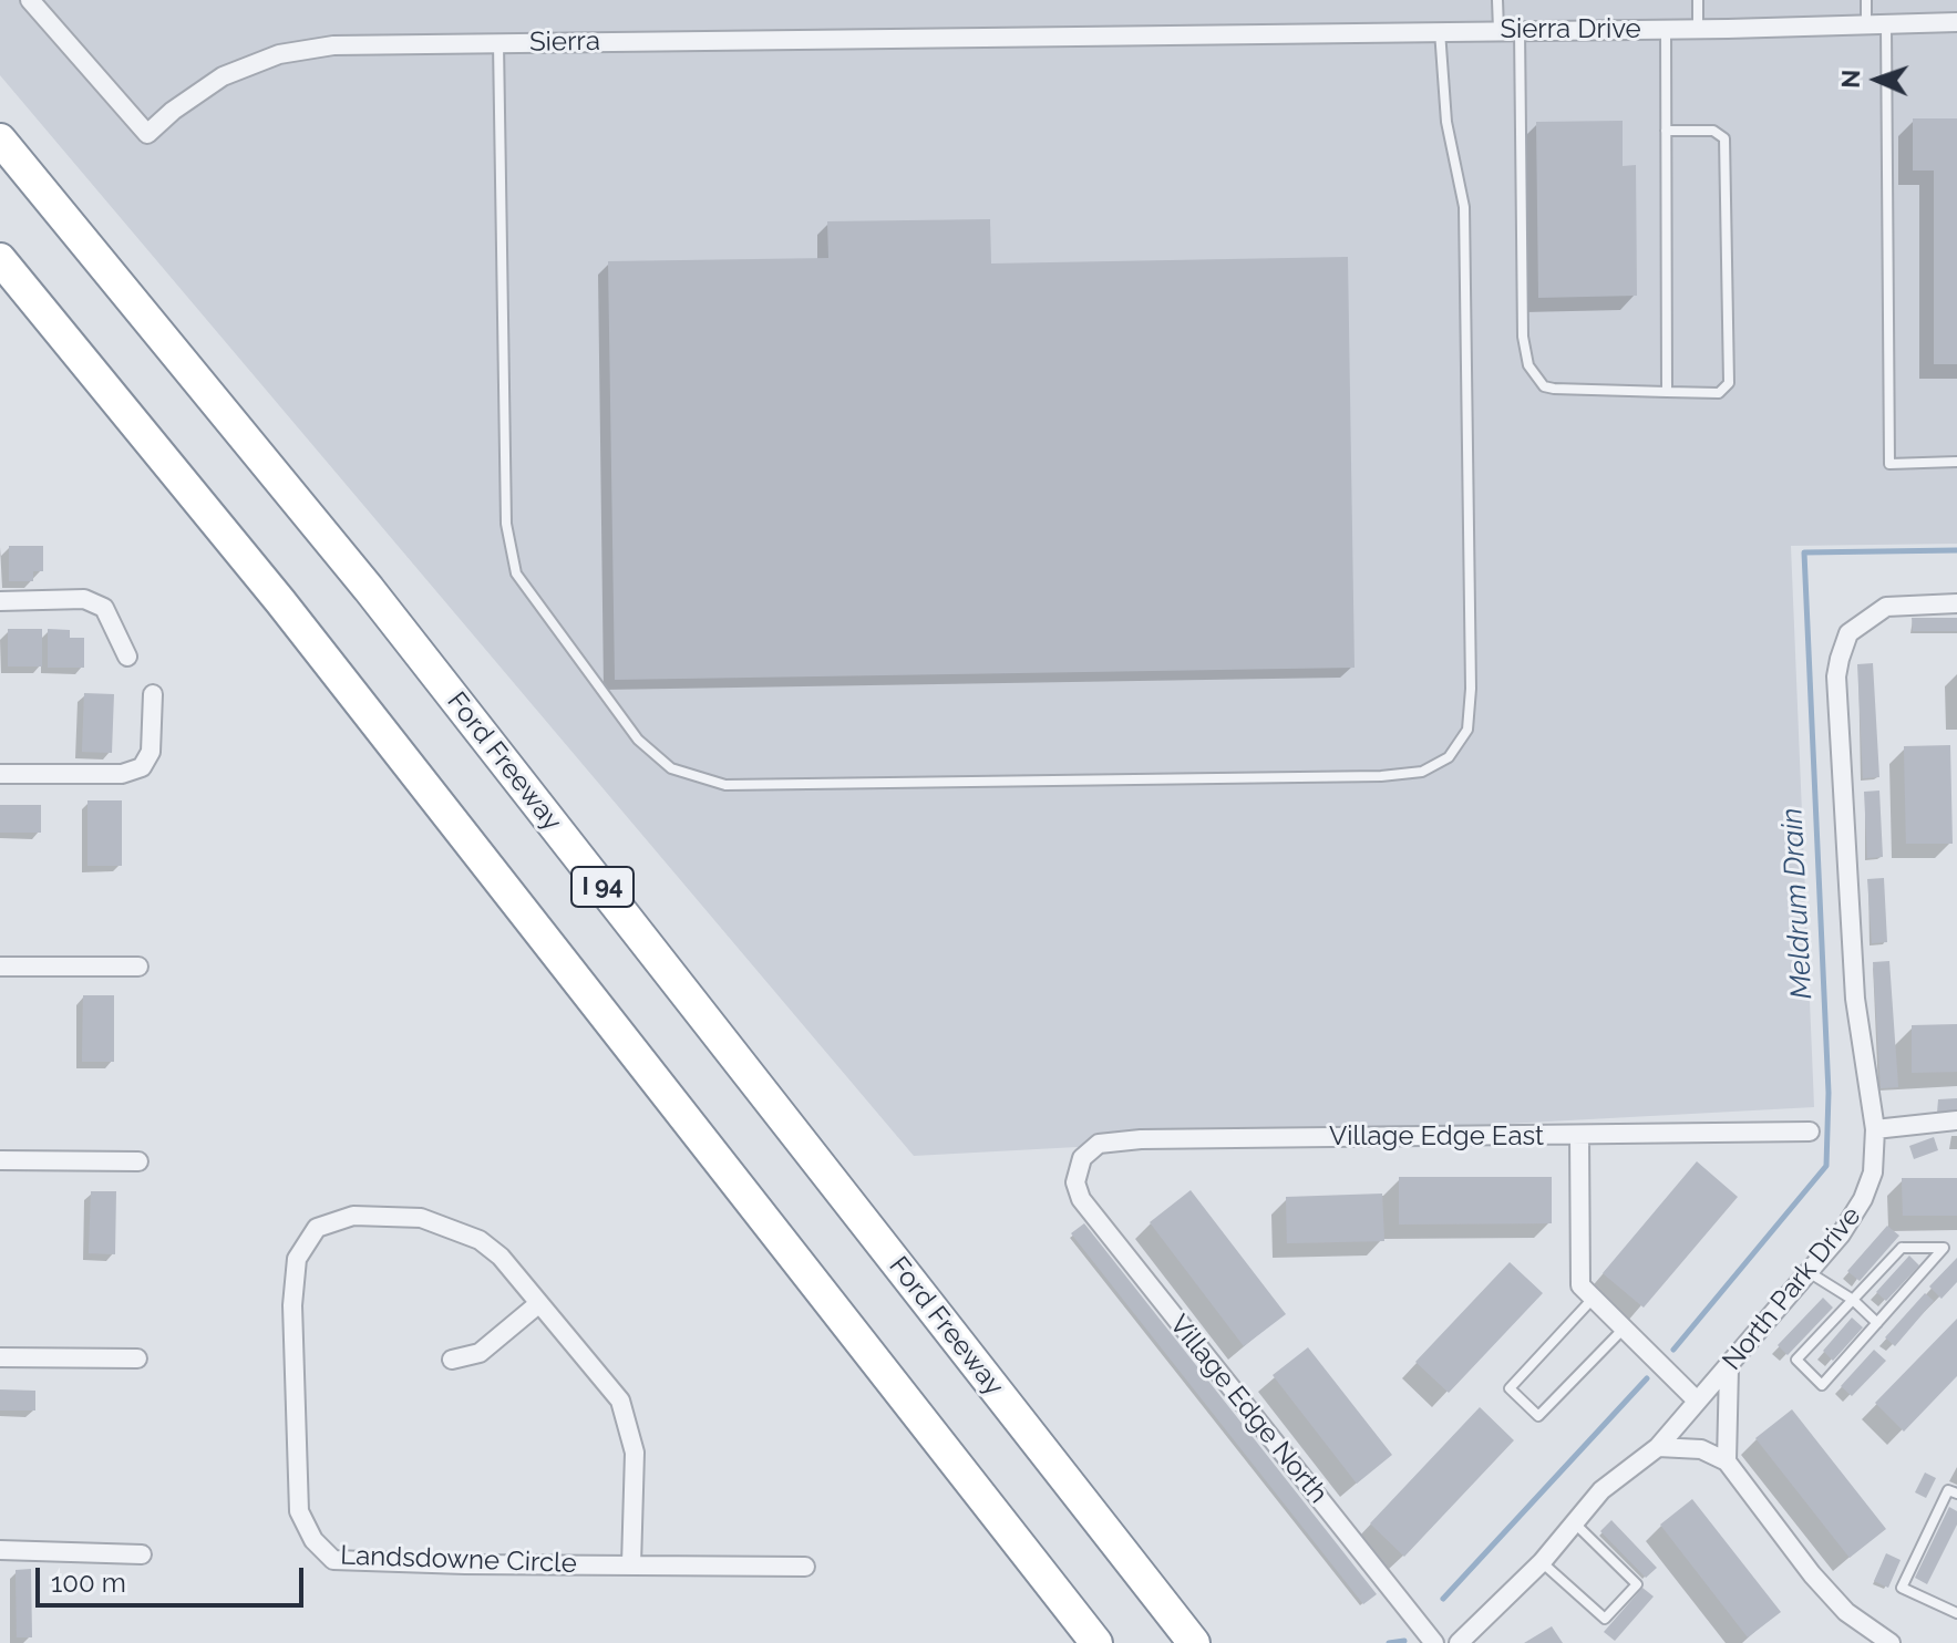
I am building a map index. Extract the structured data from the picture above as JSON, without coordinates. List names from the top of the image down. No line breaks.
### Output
{"streets":{"highway":["Ford Freeway","I 94"],"street":["Sierra Drive","Sierra","Village Edge East","North Park Drive","Village Edge North","Landsdowne Circle"]},"crossings":[["Sierra Drive","Sierra"],["Village Edge East","Village Edge North"]],"water":["Meldrum Drain"],"scale_bar":"100 m","north":"left"}
